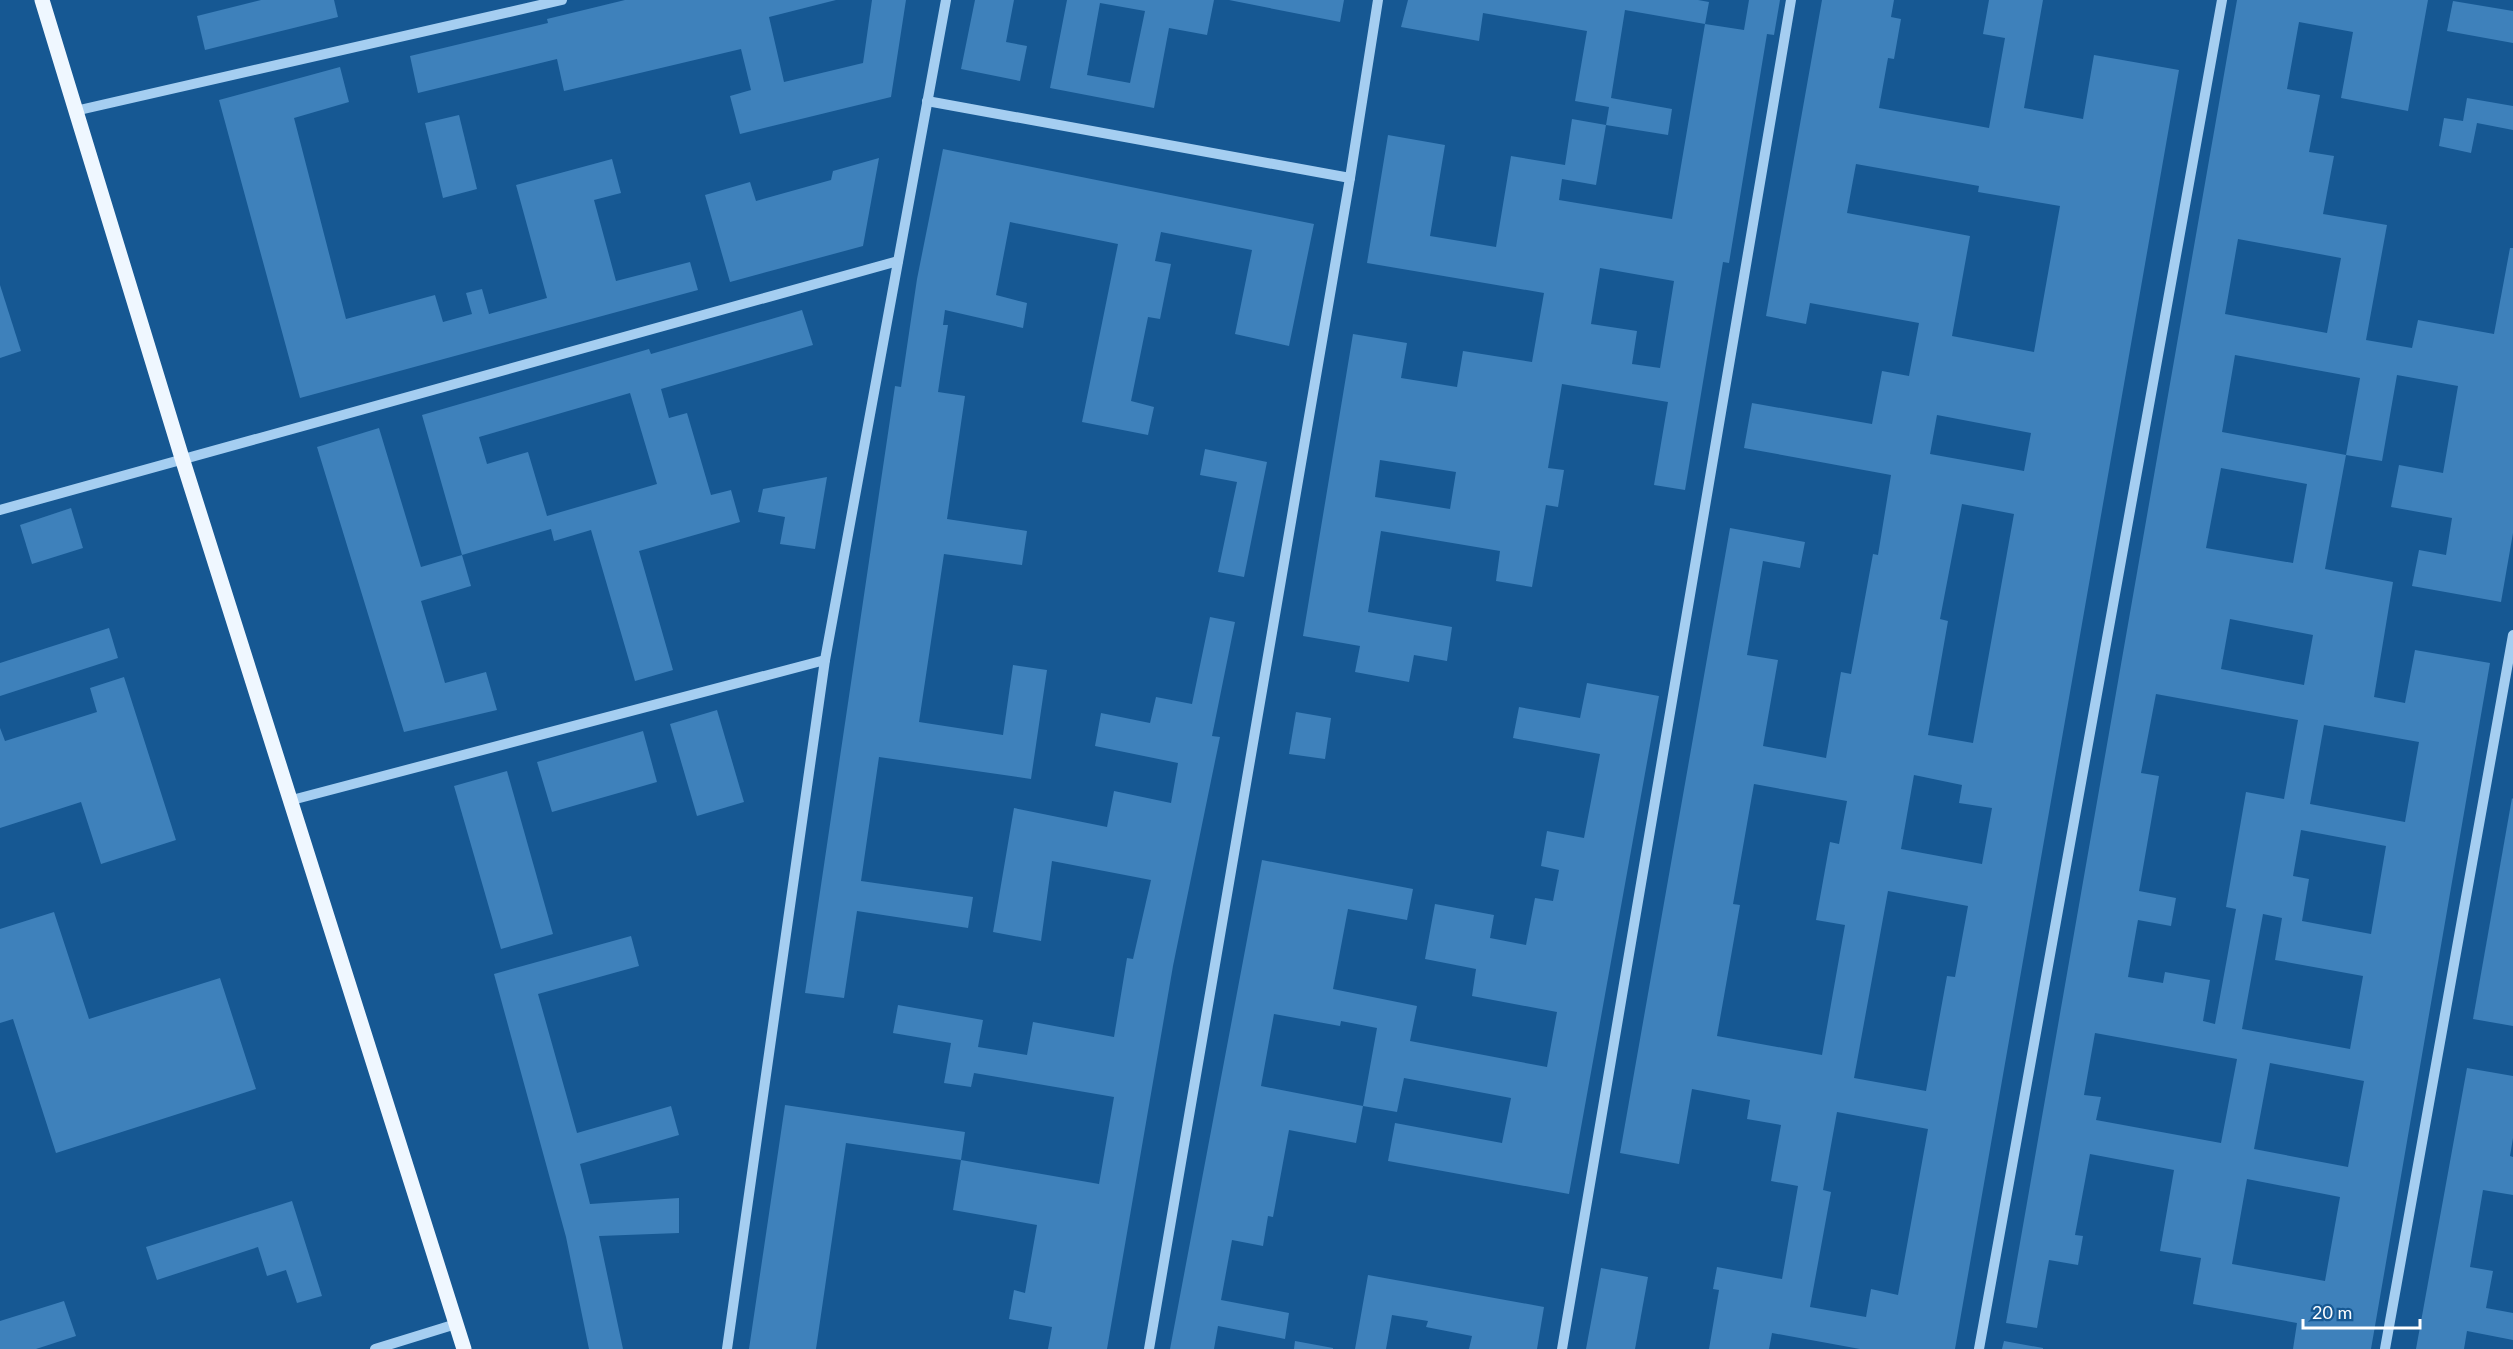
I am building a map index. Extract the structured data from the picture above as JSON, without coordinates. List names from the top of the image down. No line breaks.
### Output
{"scale_bar":"20 m"}
